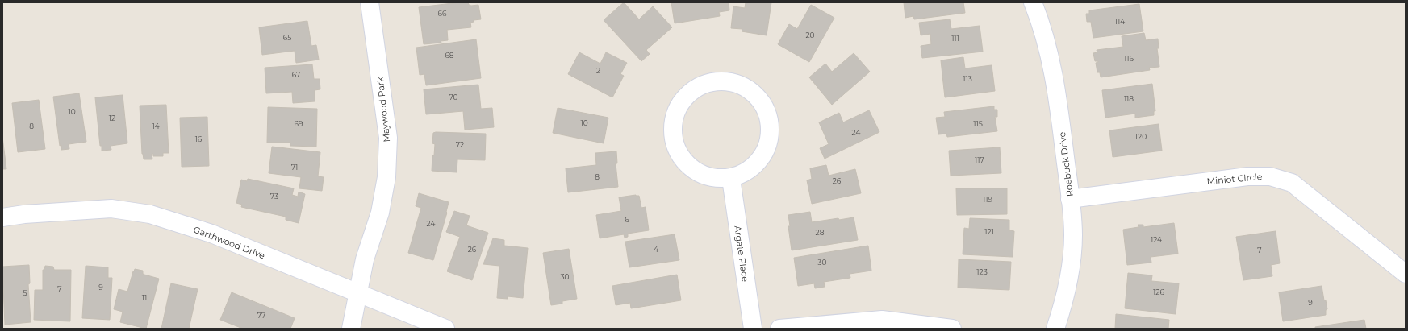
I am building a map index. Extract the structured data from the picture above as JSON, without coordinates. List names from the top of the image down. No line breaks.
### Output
{"streets":{"street":["Maywood Park","Roebuck Drive","Miniot Circle","Garthwood Drive","Argate Place"]},"crossings":[["Maywood Park","Garthwood Drive"],["Roebuck Drive","Miniot Circle"]],"house_numbers":["66","114","20","65","111","68","116","12","67","113","70","118","10","12","10","69","115","8","14","24","120","16","72","117","71","8","26","73","119","6","24","121","28","124","26","4","7","30","123","30","9","7","126","5","11","9","77"]}
